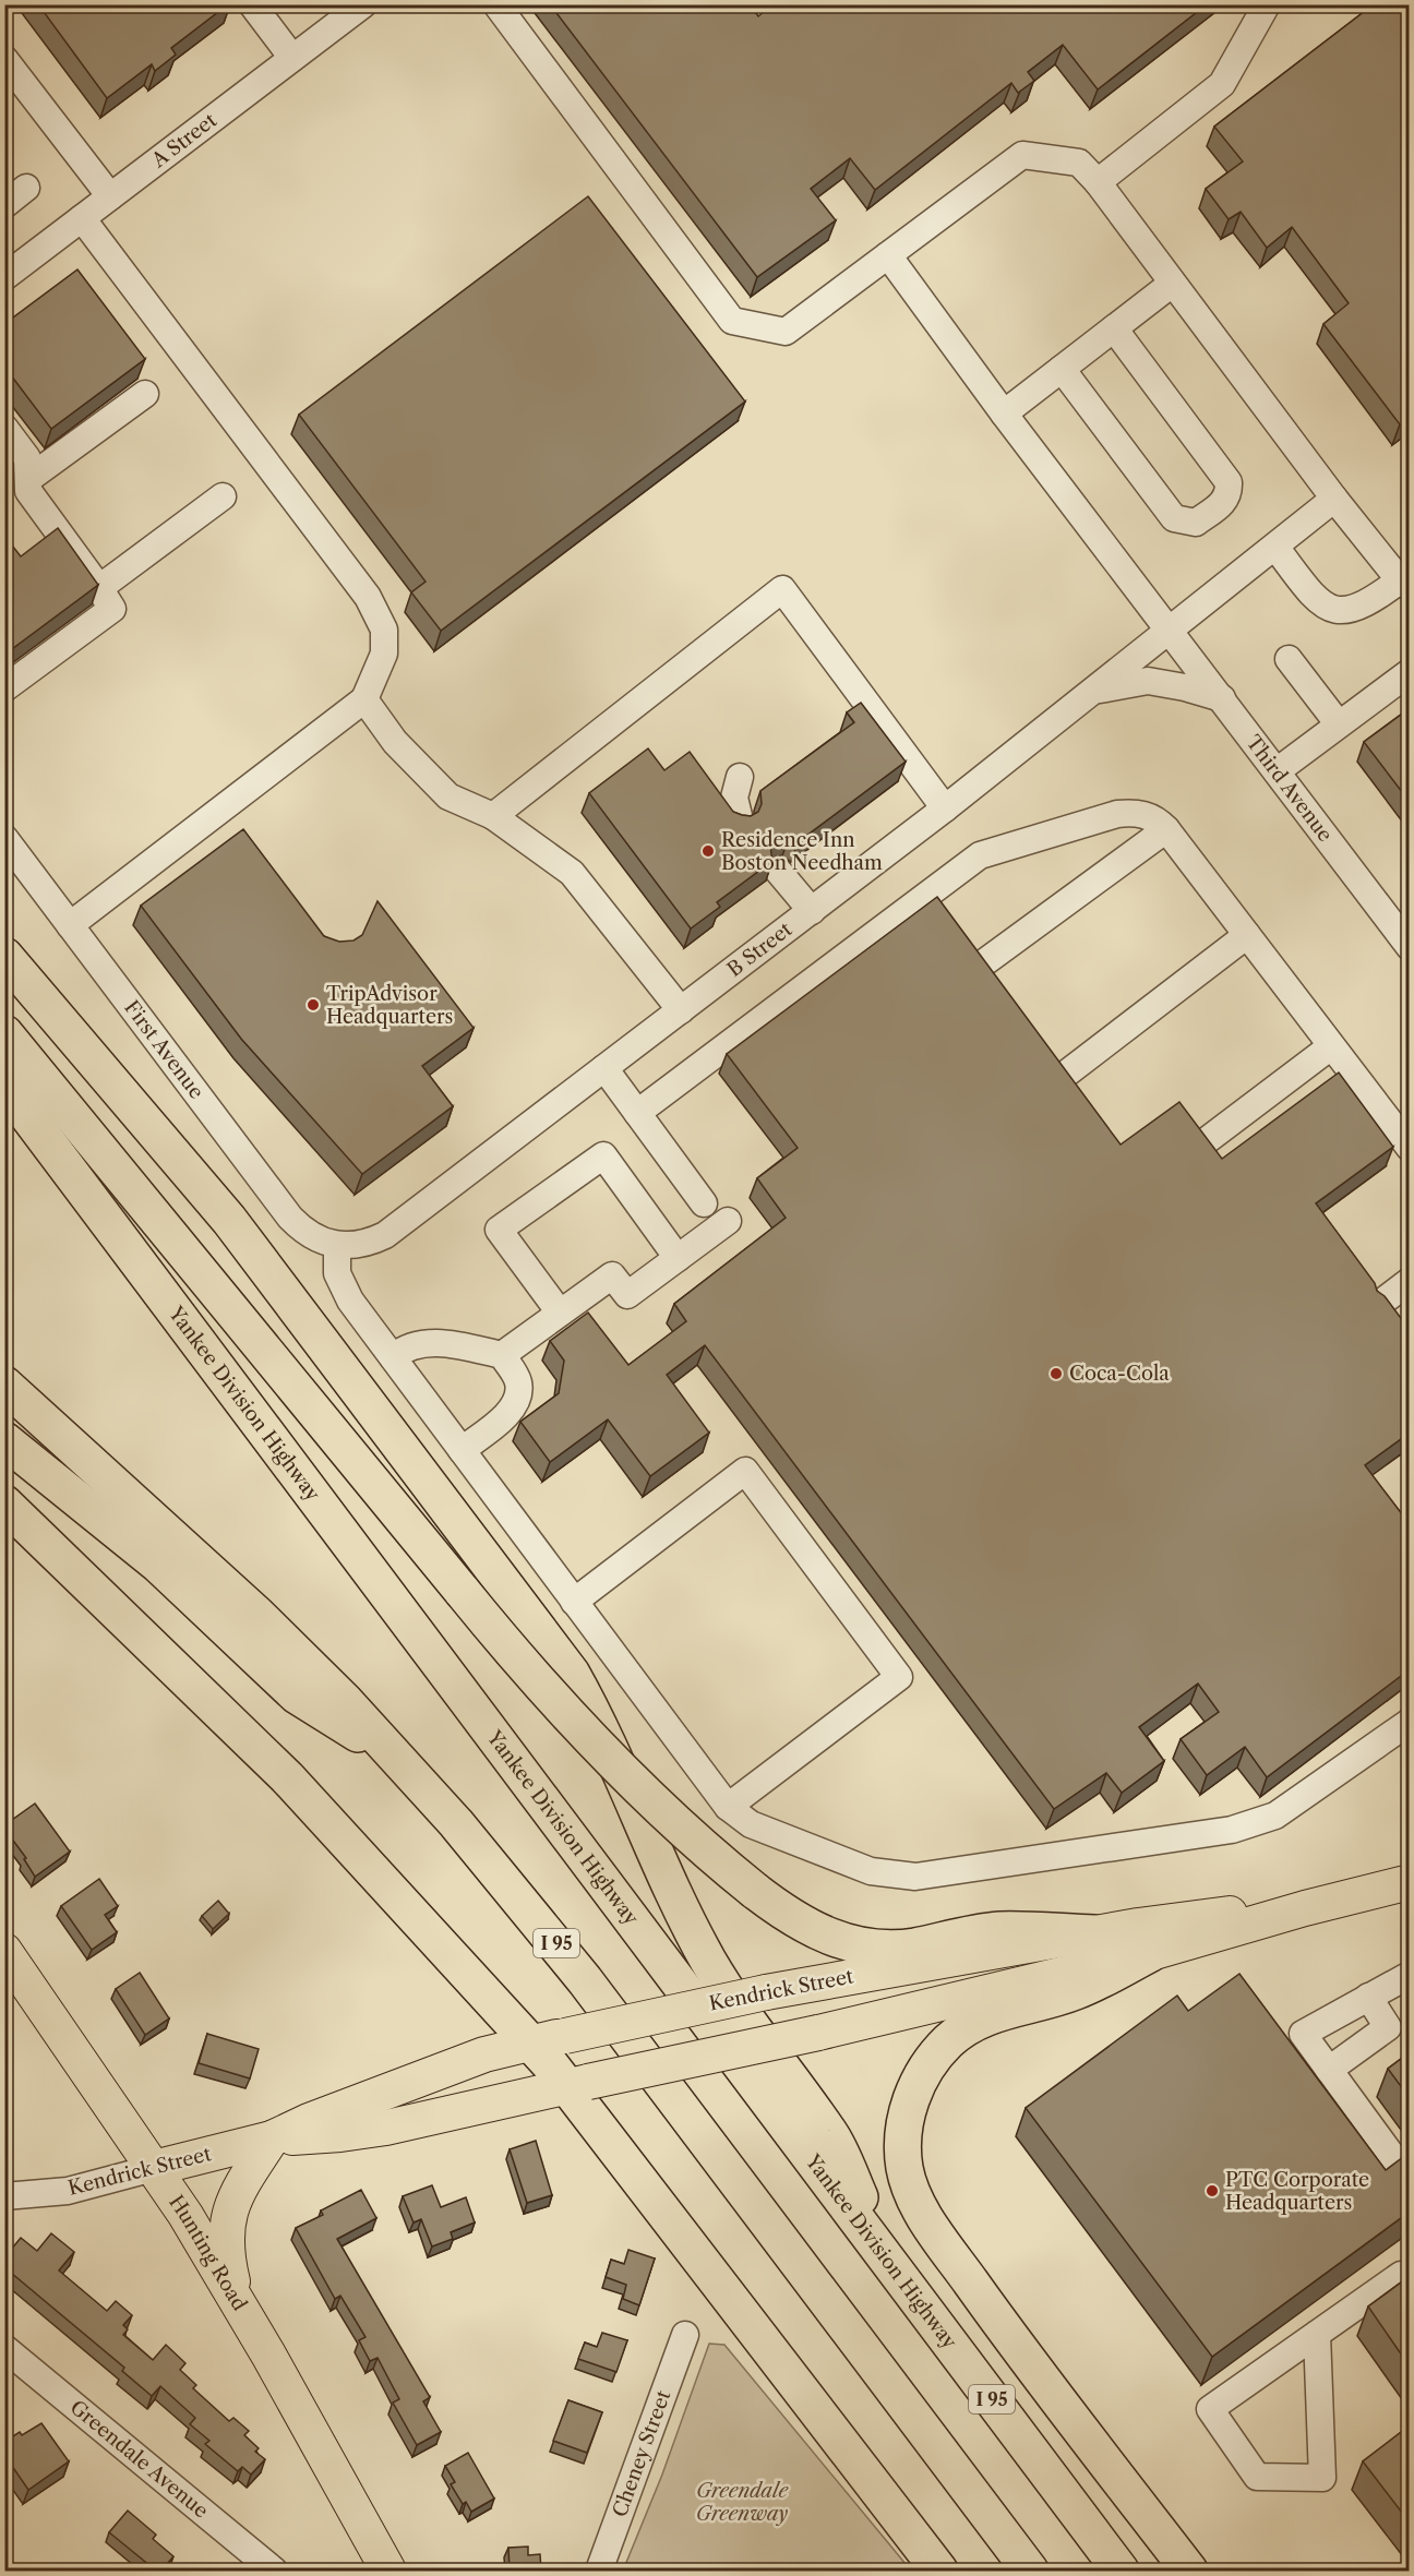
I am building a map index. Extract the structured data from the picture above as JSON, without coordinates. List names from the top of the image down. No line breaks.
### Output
{"streets":{"highway":["Yankee Division Highway","I 95"],"main road":["Kendrick Street","Hunting Road"],"street":["A Street","Third Avenue","B Street","First Avenue","Cheney Street","Greendale Avenue"]},"crossings":[["Third Avenue","B Street"],["B Street","First Avenue"],["Kendrick Street","Hunting Road"]],"parks":["Greendale Greenway"],"places":["Residence Inn Boston Needham","TripAdvisor Headquarters","Coca-Cola","PTC Corporate Headquarters"]}
